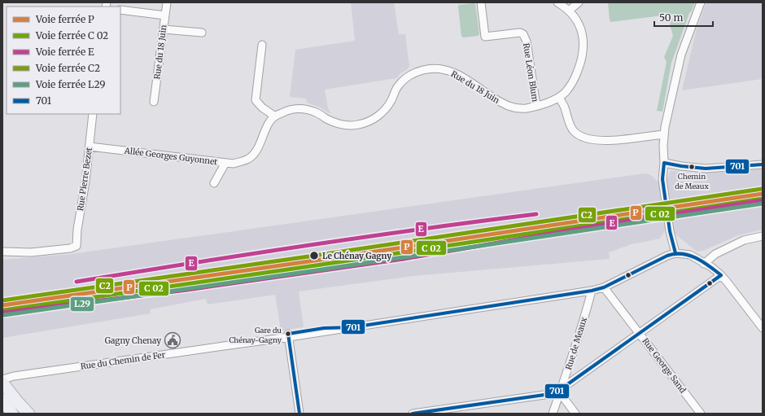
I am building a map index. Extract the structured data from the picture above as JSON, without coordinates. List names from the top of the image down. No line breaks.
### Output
{"streets":{"street":["Rue du 18 Juin","Rue Léon Blum","Allée Georges Guyonnet","Rue Pierre Bezet","Rue de Meaux","Rue du Chemin de Fer","Rue George Sand"]},"crossings":[["Rue du 18 Juin","Rue Léon Blum"],["Rue du 18 Juin","Allée Georges Guyonnet"],["Allée Georges Guyonnet","Rue Pierre Bezet"],["Rue de Meaux","Rue du Chemin de Fer"],["Rue du Chemin de Fer","Rue George Sand"]],"places":{"other":["Chemin de Meaux","Le Chénay Gagny","Gare du Chénay-Gagny"],"public building":["Gagny Chenay"]},"lines":["transit line 701","rail line C2","rail line P","rail line E","rail line L29"],"legend":["Voie ferrée P","Voie ferrée C 02","Voie ferrée E","Voie ferrée C2","Voie ferrée L29","701"],"scale_bar":"50 m"}
